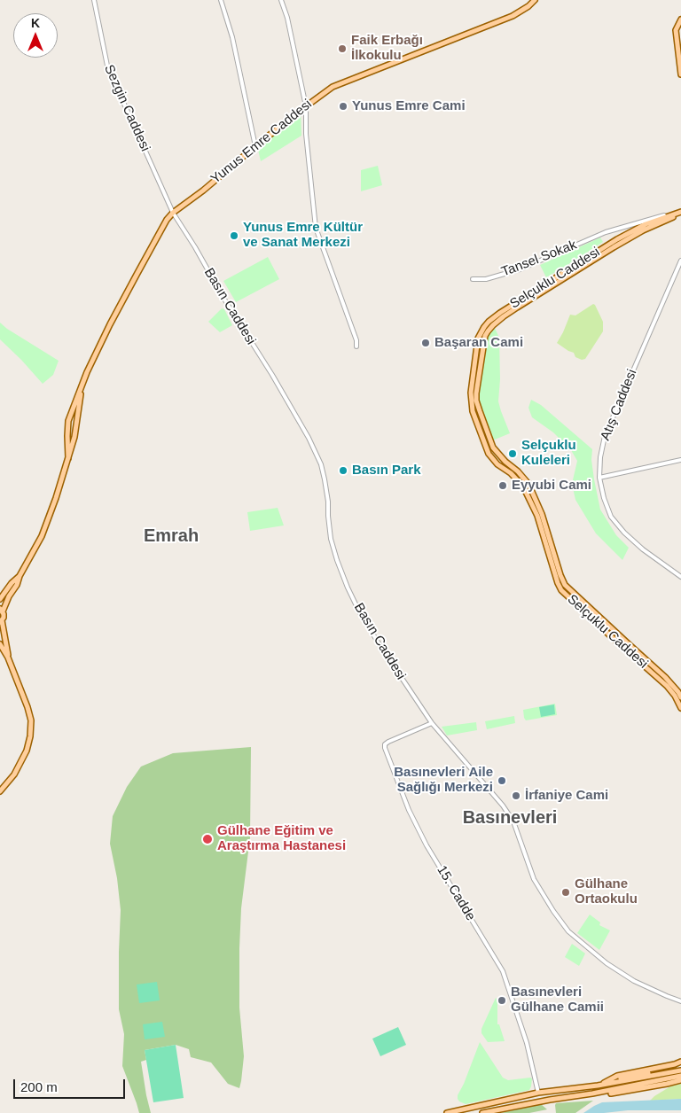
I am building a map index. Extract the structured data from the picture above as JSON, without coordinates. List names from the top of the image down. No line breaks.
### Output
{"streets":{"main road":["Yunus Emre Caddesi","Selçuklu Caddesi"],"street":["Sezgin Caddesi","Tansel Sokak","Basın Caddesi","Atış Caddesi","15. Cadde"]},"crossings":[["Sezgin Caddesi","Yunus Emre Caddesi"],["Sezgin Caddesi","Basın Caddesi"],["Yunus Emre Caddesi","Basın Caddesi"],["Tansel Sokak","Selçuklu Caddesi"],["Basın Caddesi","15. Cadde"]],"districts":["Emrah","Basınevleri"],"places":["Faik Erbağı İlkokulu","Yunus Emre Cami","Yunus Emre Kültür ve Sanat Merkezi","Başaran Cami","Selçuklu Kuleleri","Basın Park","Eyyubi Cami","Basınevleri Aile Sağlığı Merkezi","İrfaniye Cami","Gülhane Eğitim ve Araştırma Hastanesi","Gülhane Ortaokulu","Basınevleri Gülhane Camii"],"scale_bar":"200 m","north":"top"}
